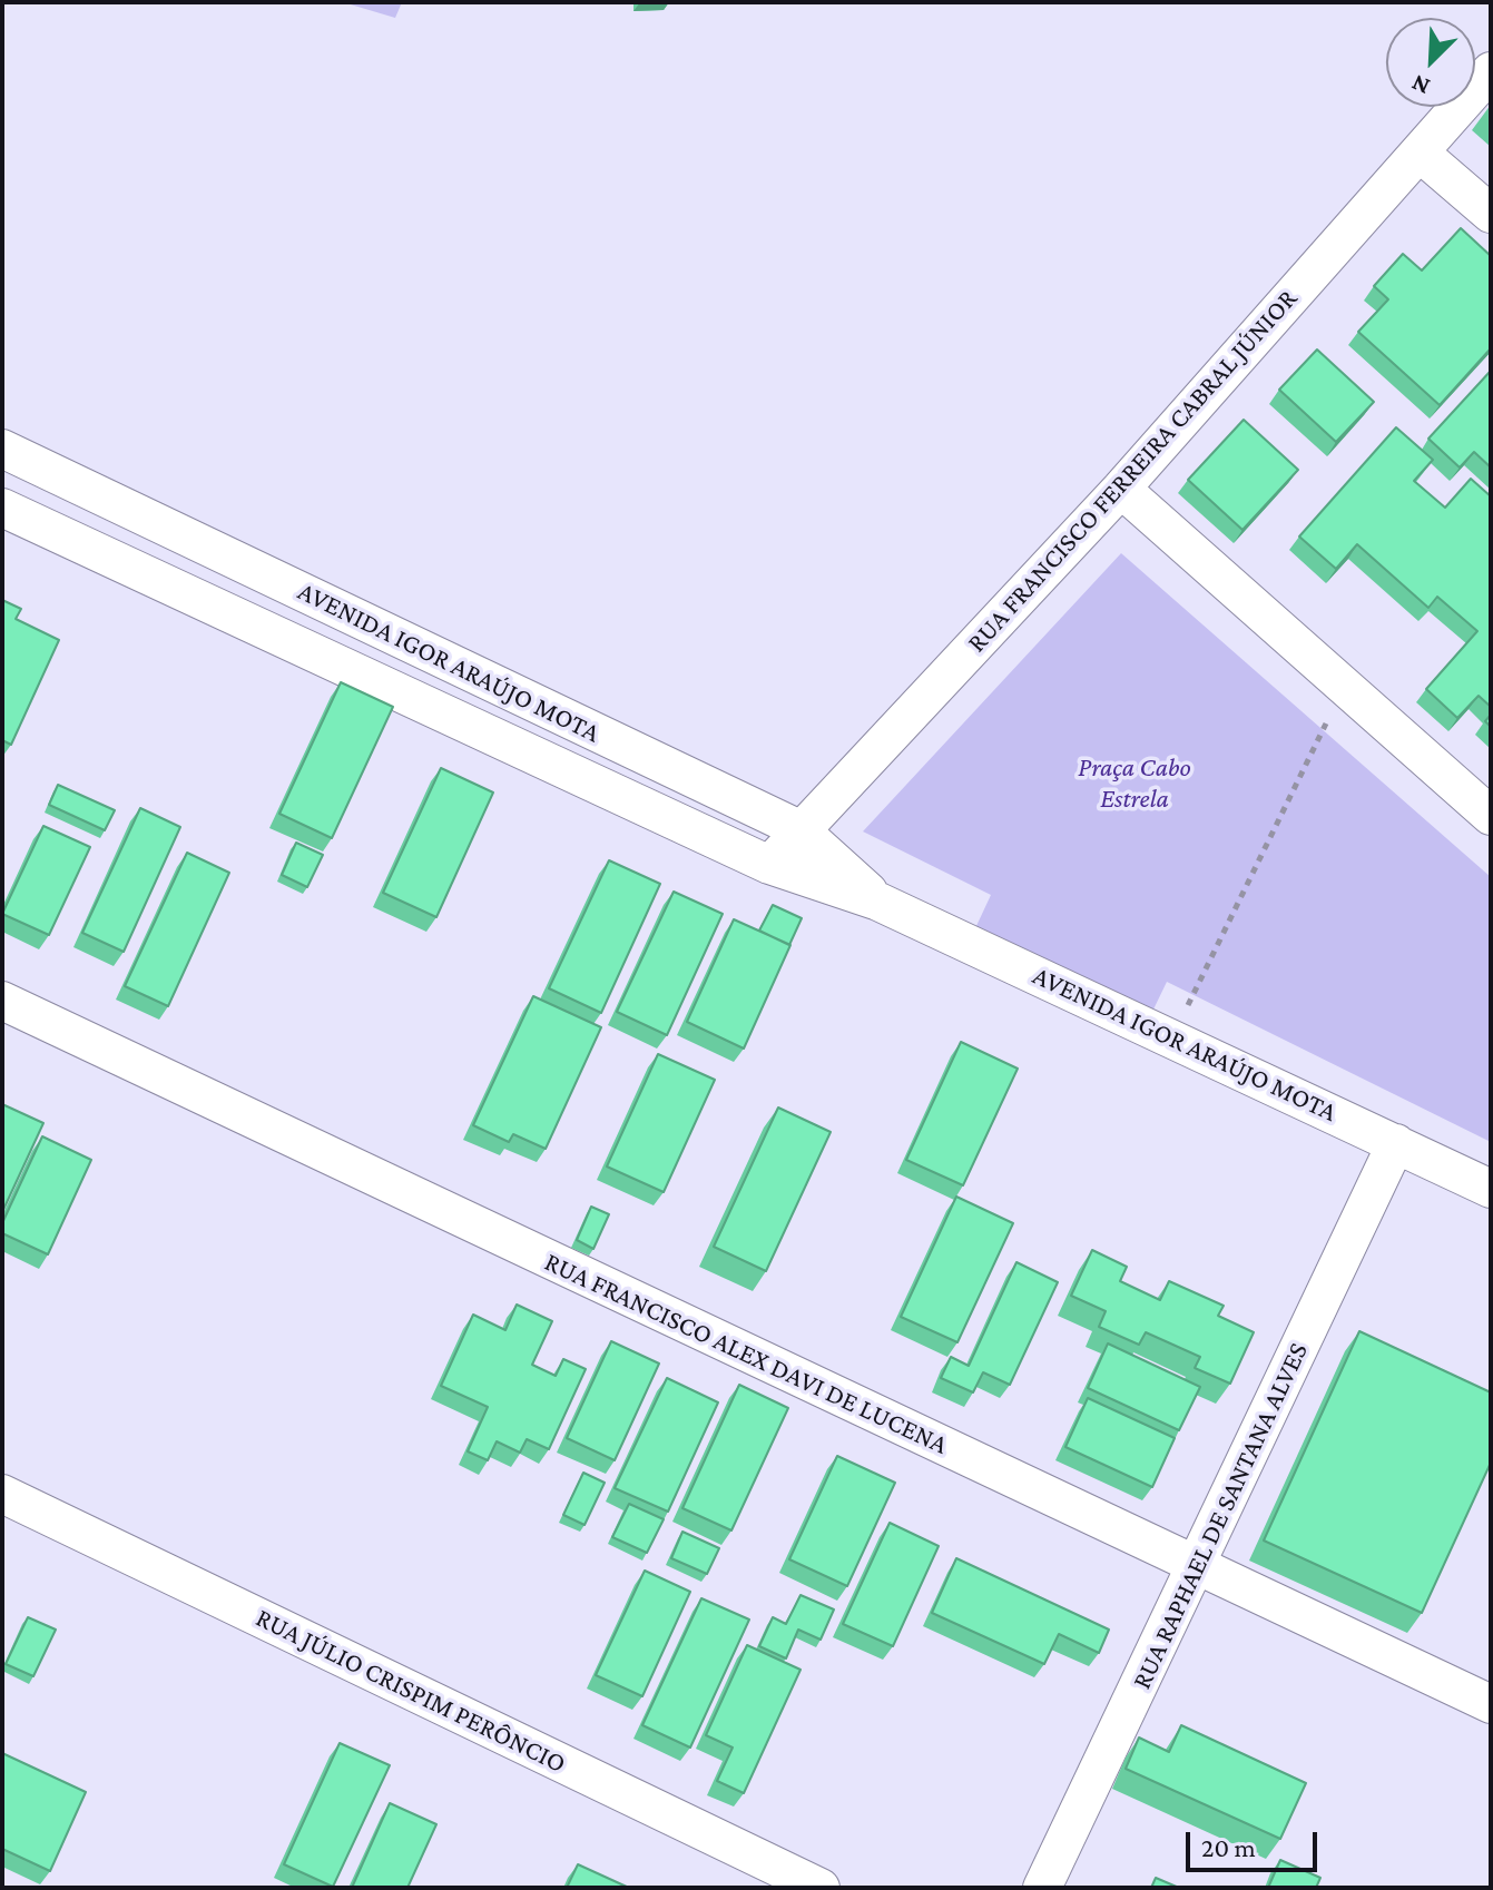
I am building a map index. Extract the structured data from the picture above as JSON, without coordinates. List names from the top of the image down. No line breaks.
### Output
{"streets":{"street":["RUA FRANCISCO FERREIRA CABRAL JÚNIOR","AVENIDA IGOR ARAÚJO MOTA","RUA FRANCISCO ALEX DAVI DE LUCENA","RUA RAPHAEL DE SANTANA ALVES","RUA JÚLIO CRISPIM PERÔNCIO"]},"crossings":[["RUA FRANCISCO FERREIRA CABRAL JÚNIOR","AVENIDA IGOR ARAÚJO MOTA"],["AVENIDA IGOR ARAÚJO MOTA","RUA RAPHAEL DE SANTANA ALVES"],["RUA FRANCISCO ALEX DAVI DE LUCENA","RUA RAPHAEL DE SANTANA ALVES"]],"parks":["Praça Cabo Estrela"],"scale_bar":"20 m","north":"bottom left"}
